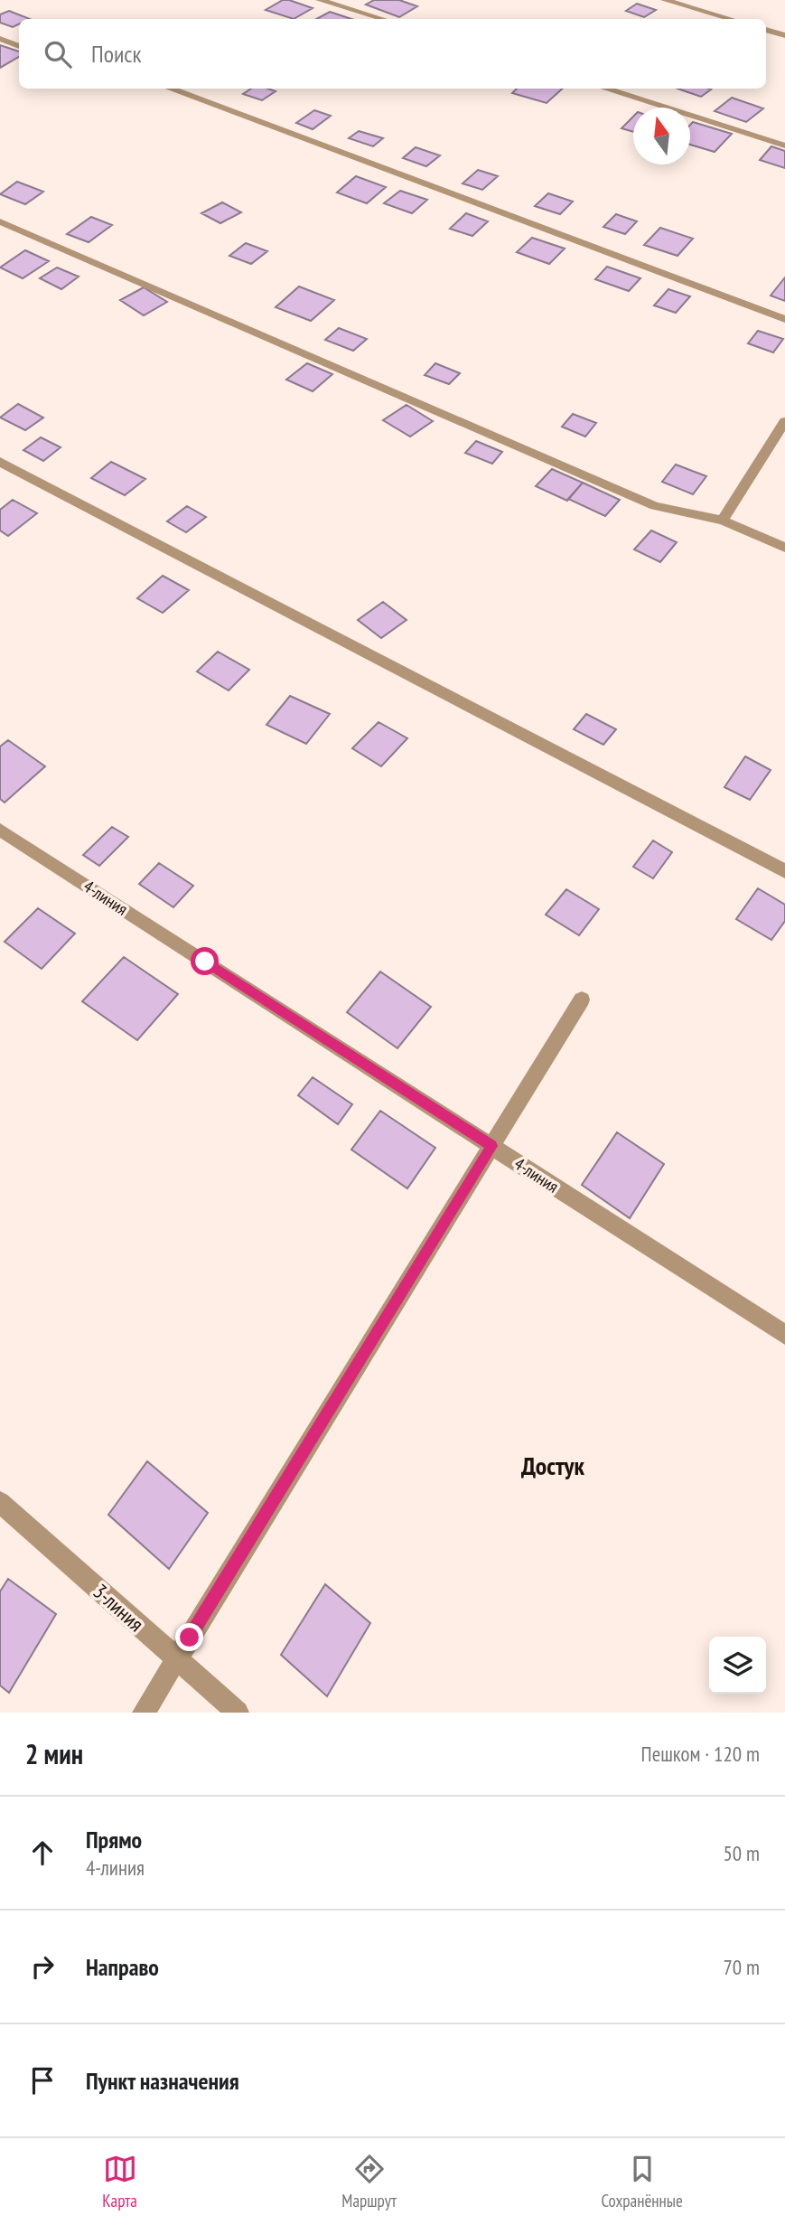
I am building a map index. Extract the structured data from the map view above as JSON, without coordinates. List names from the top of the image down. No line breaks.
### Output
{"streets":{"street":["4-линия","3-линия"]},"districts":["Достук"],"north":"top","page":{"search":"Поиск","heading":["2 мин","Пешком · 120 m"],"list":[["Прямо","4-линия","50 m"],["Направо","70 m"],"Пункт назначения"],"nav":["Карта","Маршрут","Сохранённые"]}}
